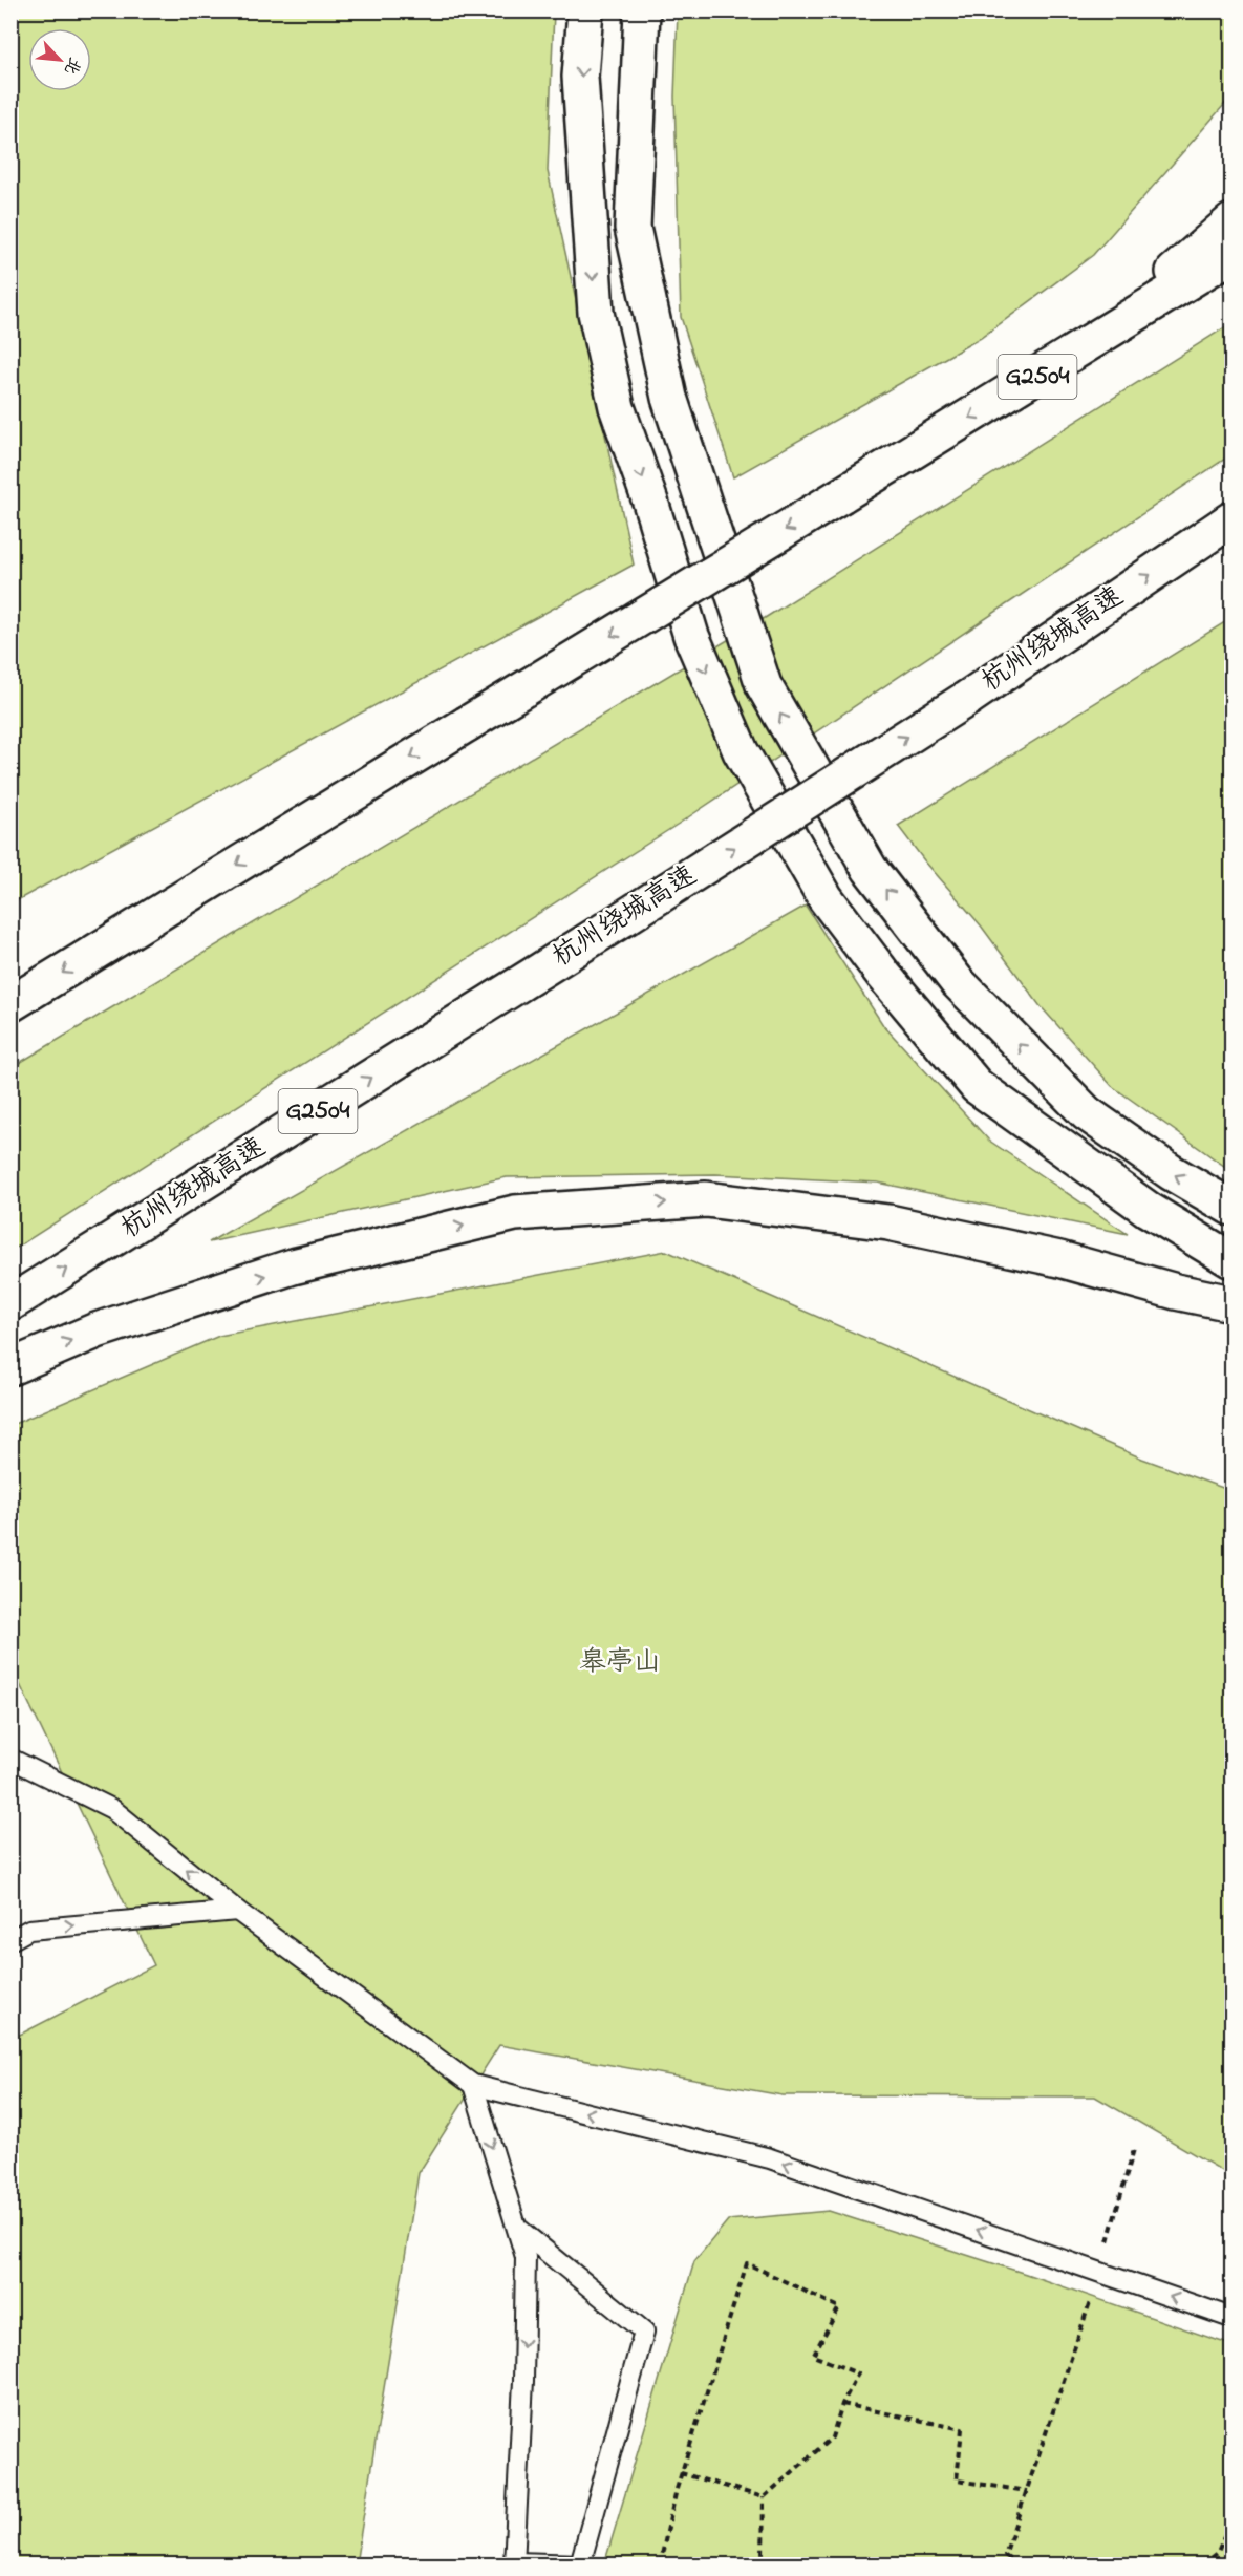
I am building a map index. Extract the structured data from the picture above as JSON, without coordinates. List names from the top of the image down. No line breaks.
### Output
{"streets":{"highway":["G2504","杭州绕城高速"]},"parks":["皋亭山"],"north":"bottom right"}
